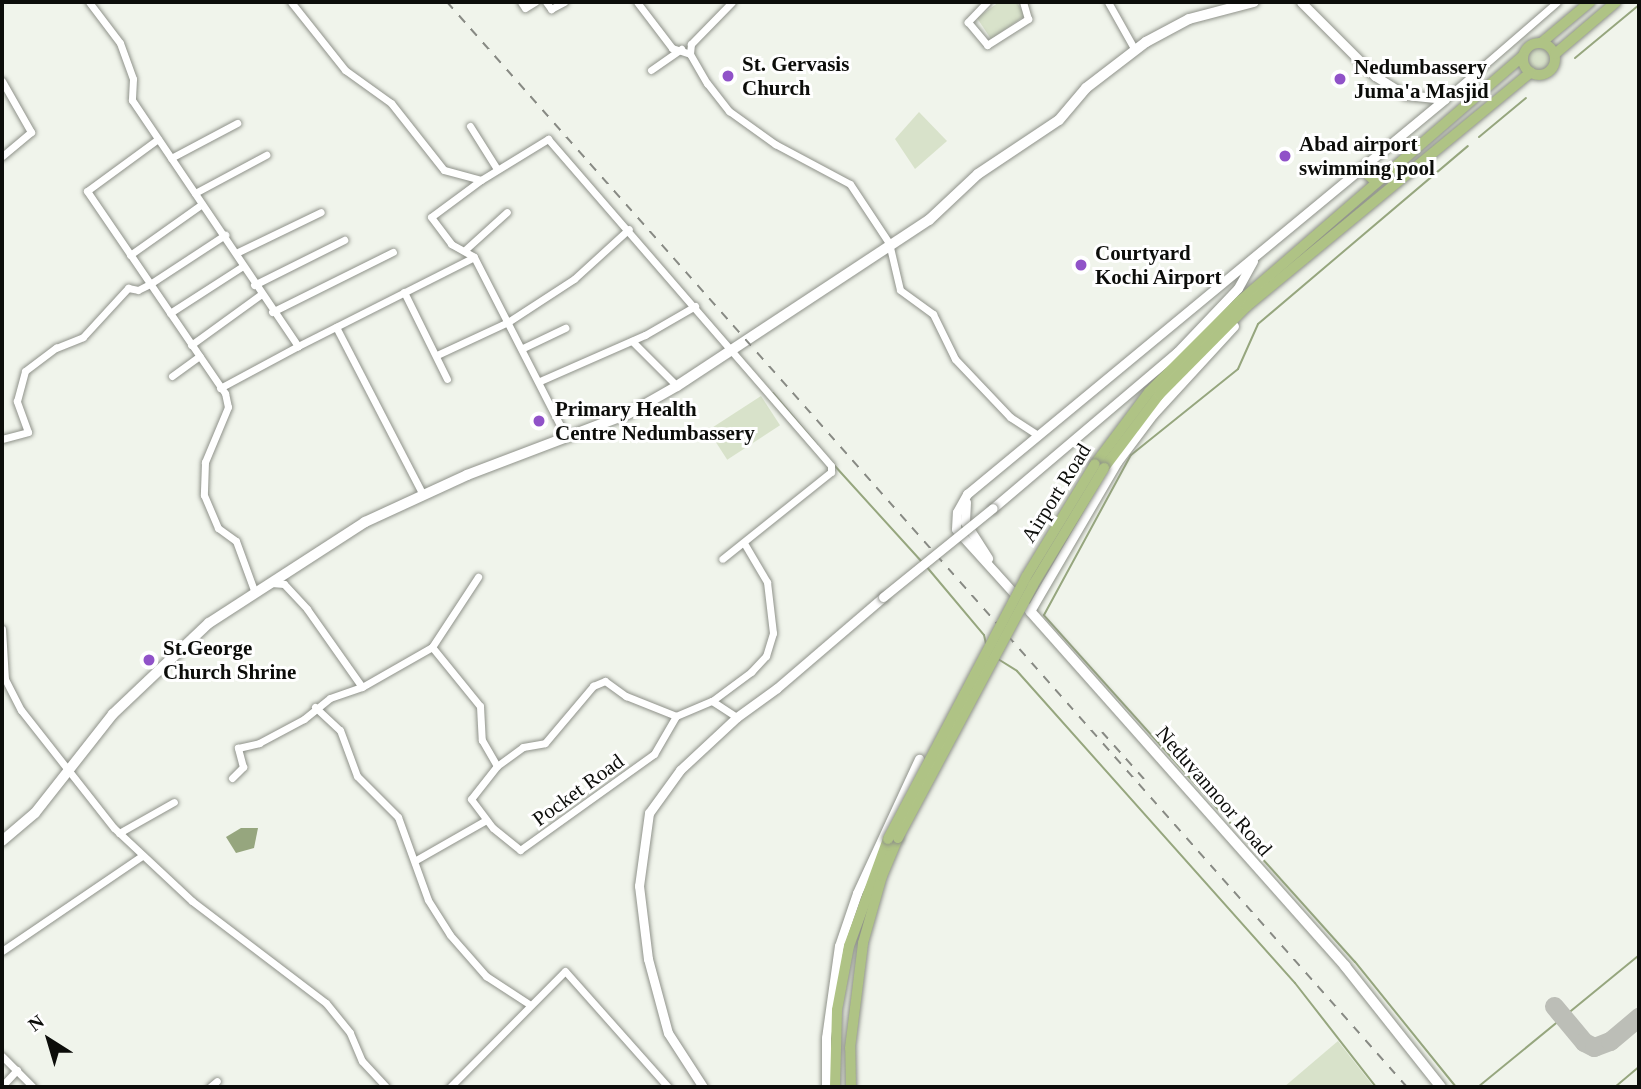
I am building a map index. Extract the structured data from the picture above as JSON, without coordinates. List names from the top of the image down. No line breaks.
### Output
{"streets":{"main road":["Airport Road","Neduvannoor Road"],"street":["Pocket Road"]},"places":["St. Gervasis Church","Nedumbassery Juma'a Masjid","Abad airport swimming pool","Courtyard Kochi Airport","Primary Health Centre Nedumbassery","St.George Church Shrine"],"north":"top left"}
